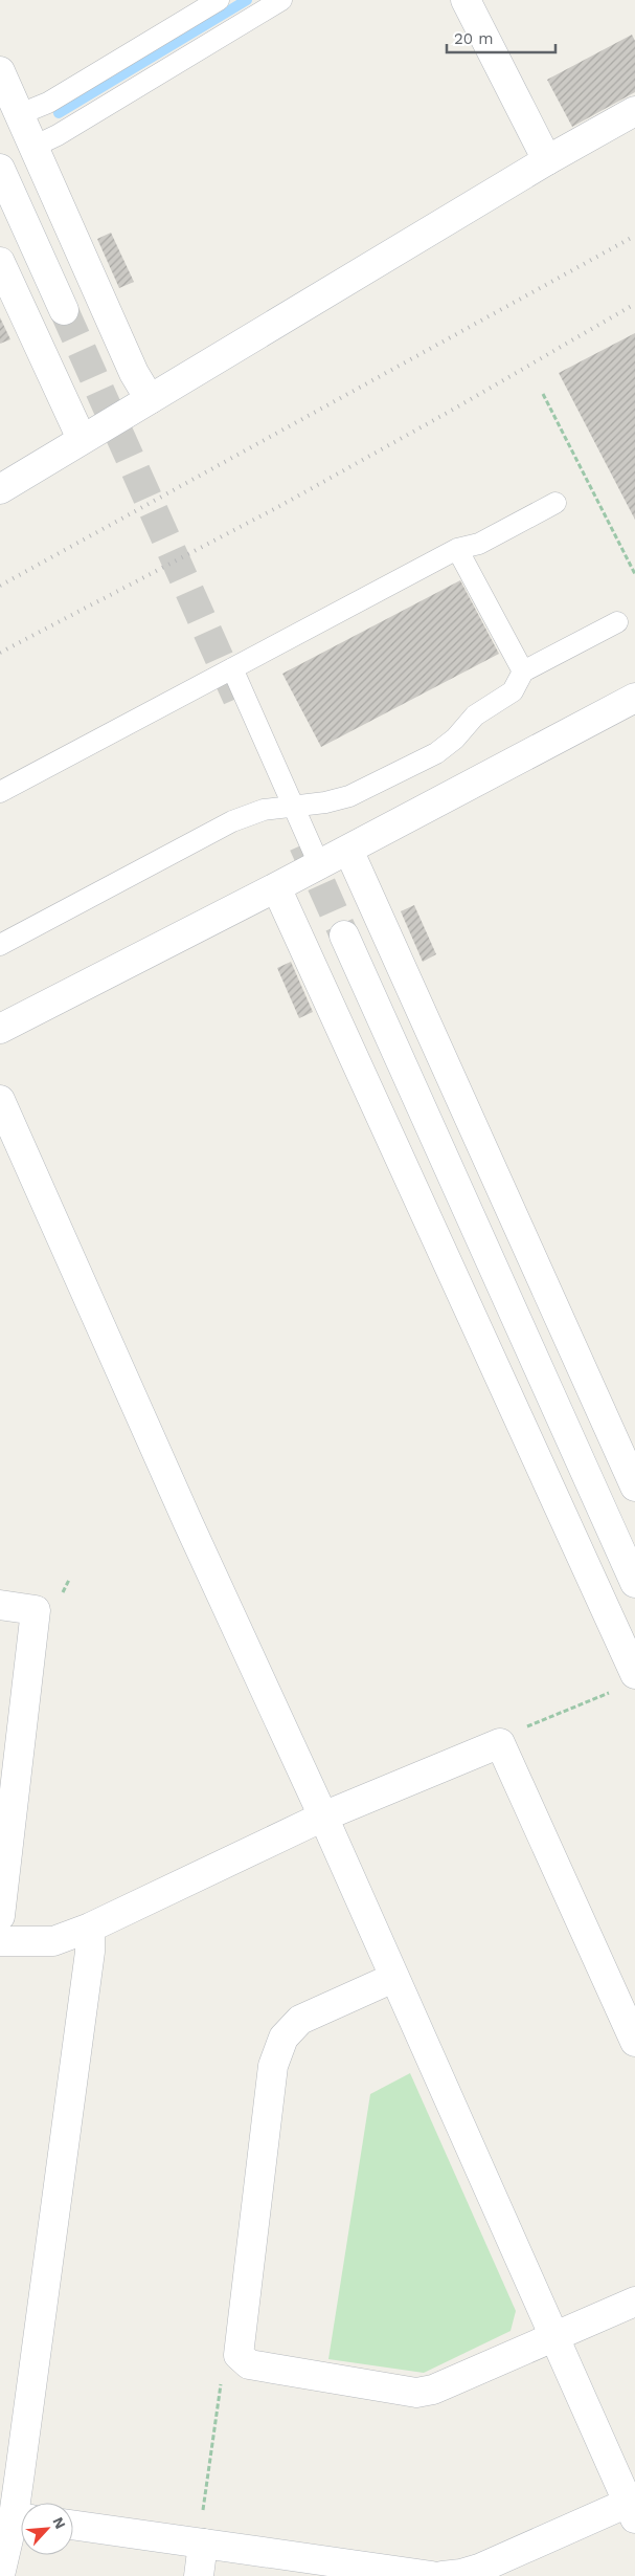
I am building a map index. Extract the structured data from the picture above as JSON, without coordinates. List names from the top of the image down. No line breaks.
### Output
{"scale_bar":"20 m","north":"top right"}
